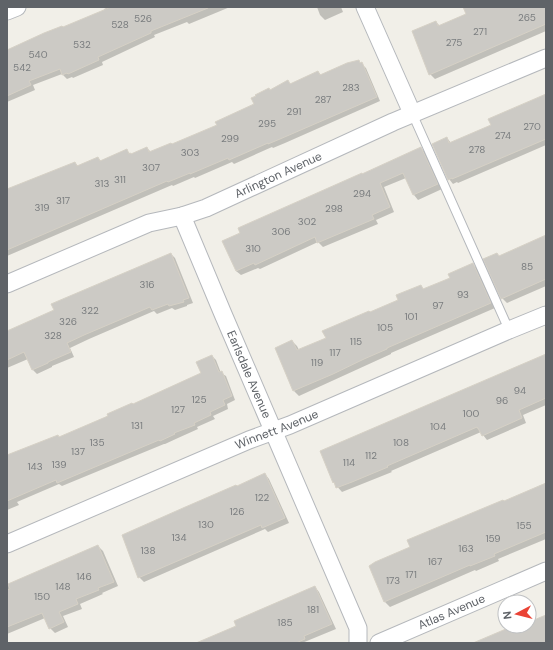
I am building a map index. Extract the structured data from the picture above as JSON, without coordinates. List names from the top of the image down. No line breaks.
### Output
{"streets":{"street":["Arlington Avenue","Earlsdale Avenue","Winnett Avenue","Atlas Avenue"]},"crossings":[["Arlington Avenue","Earlsdale Avenue"],["Earlsdale Avenue","Winnett Avenue"]],"house_numbers":["265","526","528","271","275","532","540","542","283","287","291","295","270","274","299","278","303","307","311","313","294","317","319","298","302","306","310","85","316","93","97","322","101","326","105","328","115","117","119","94","125","96","127","100","131","104","135","108","137","112","114","139","143","122","126","130","155","134","159","163","138","167","171","146","173","148","150","181","185"],"north":"left"}
